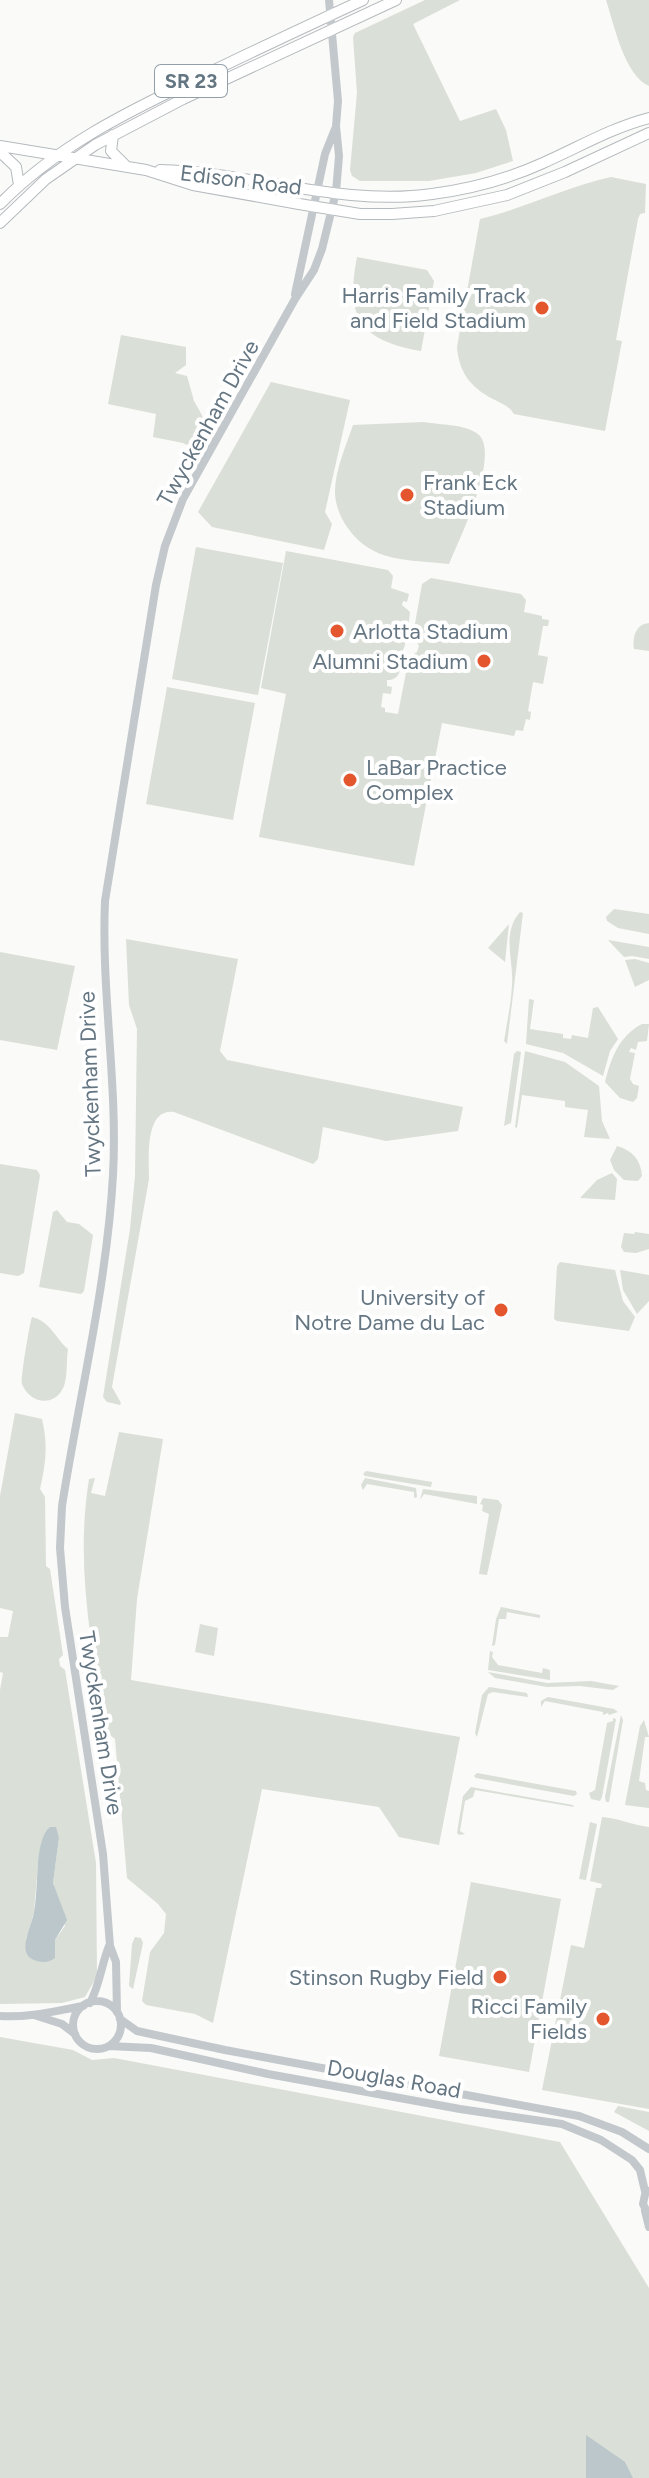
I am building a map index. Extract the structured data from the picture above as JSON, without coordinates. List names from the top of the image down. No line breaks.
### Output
{"streets":{"main road":["SR 23","Edison Road"],"street":["Twyckenham Drive","Douglas Road"]},"crossings":[["SR 23","Edison Road"],["SR 23","Twyckenham Drive"],["Edison Road","Twyckenham Drive"],["Twyckenham Drive","Douglas Road"]],"places":["Harris Family Track and Field Stadium","Frank Eck Stadium","Arlotta Stadium","Alumni Stadium","LaBar Practice Complex","University of Notre Dame du Lac","Stinson Rugby Field","Ricci Family Fields"]}
